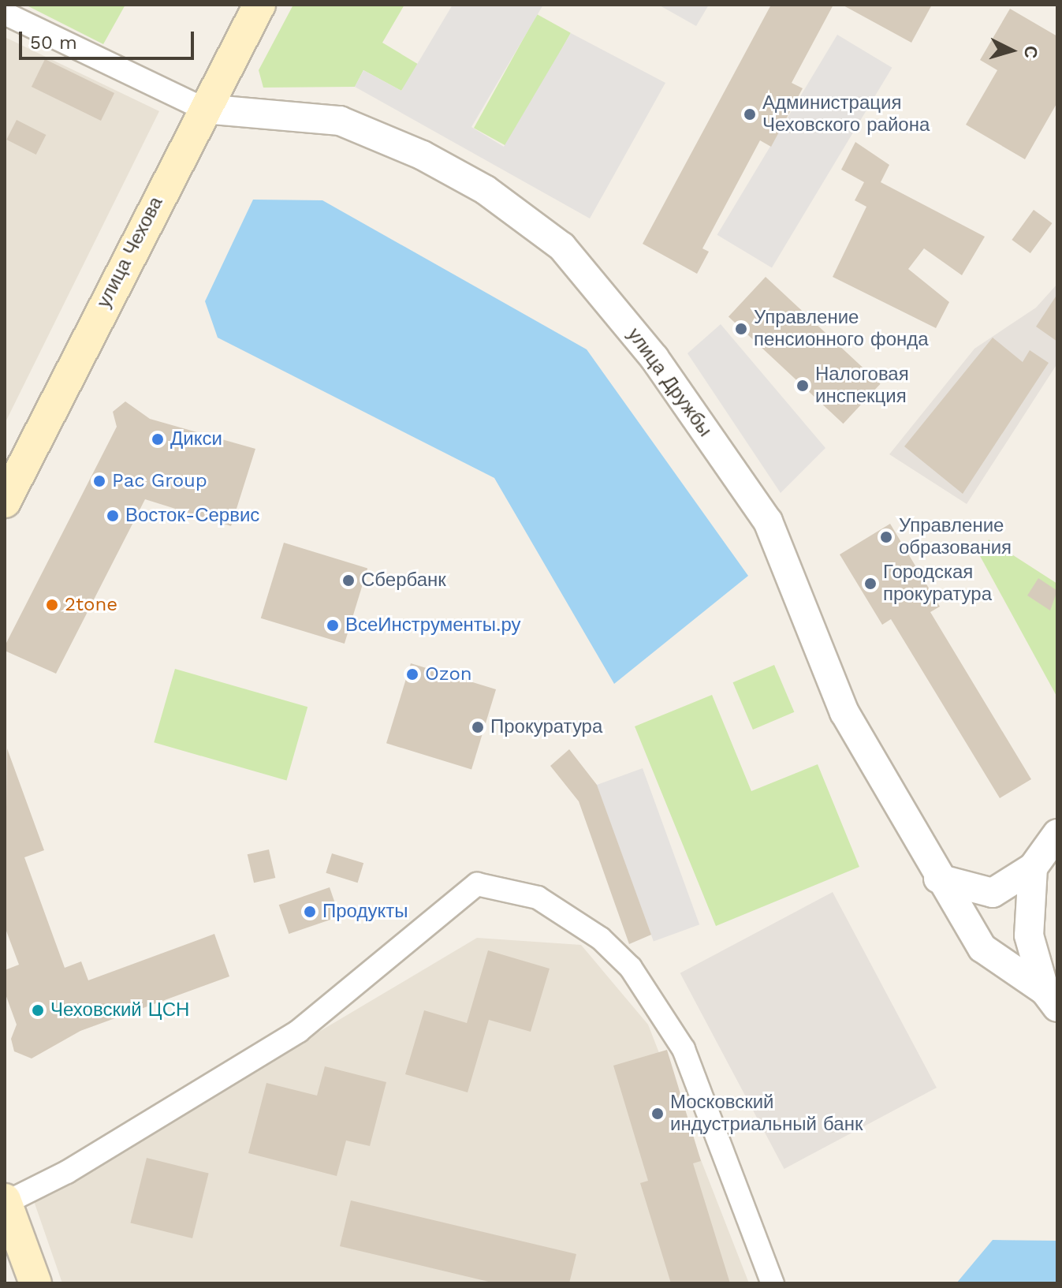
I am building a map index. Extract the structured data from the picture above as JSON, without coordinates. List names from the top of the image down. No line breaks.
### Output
{"streets":{"main road":["улица Чехова"],"street":["улица Дружбы"]},"crossings":[["улица Чехова","улица Дружбы"]],"places":["Администрация Чеховского района","Управление пенсионного фонда","Налоговая инспекция","Дикси","Pac Group","Восток-Сервис","Управление образования","Сбербанк","Городская прокуратура","2tone","ВсеИнструменты.ру","Ozon","Прокуратура","Продукты","Чеховский ЦСН","Московский индустриальный банк"],"scale_bar":"50 m","north":"right"}
